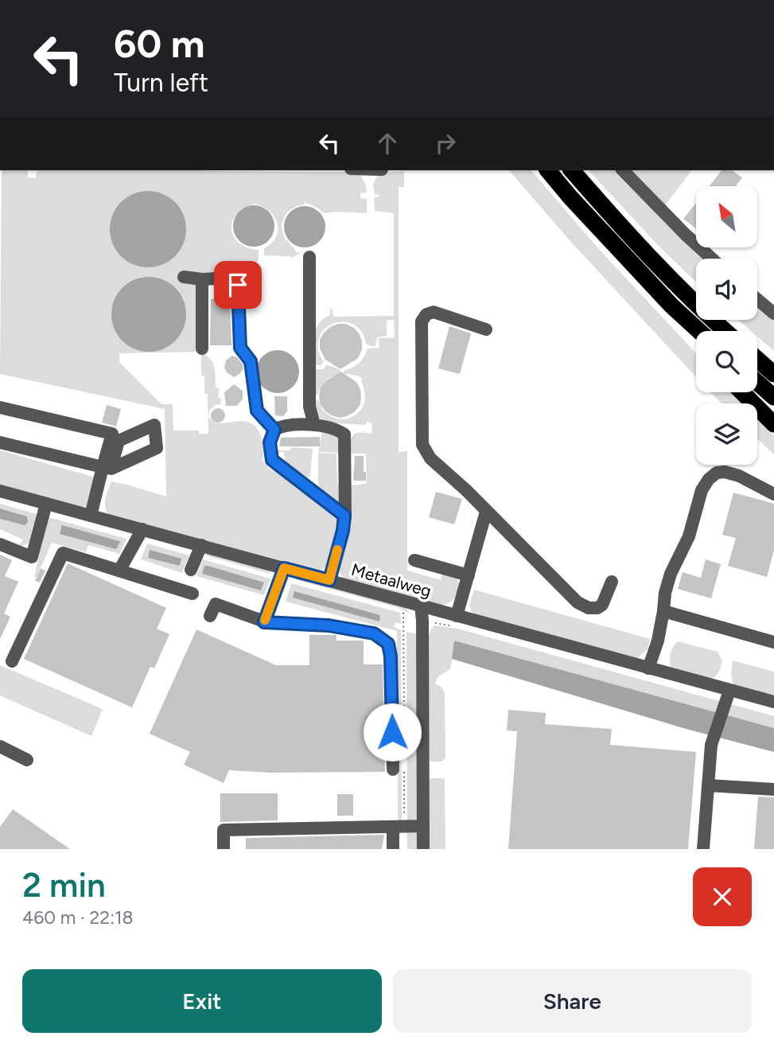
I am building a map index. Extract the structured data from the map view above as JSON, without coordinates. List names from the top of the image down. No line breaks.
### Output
{"streets":{"street":["Metaalweg"]},"north":"top left","page":{"turn":["60 m","Turn left"],"heading":["2 min","460 m · 22:18"],"buttons":["Exit","Share"]}}
